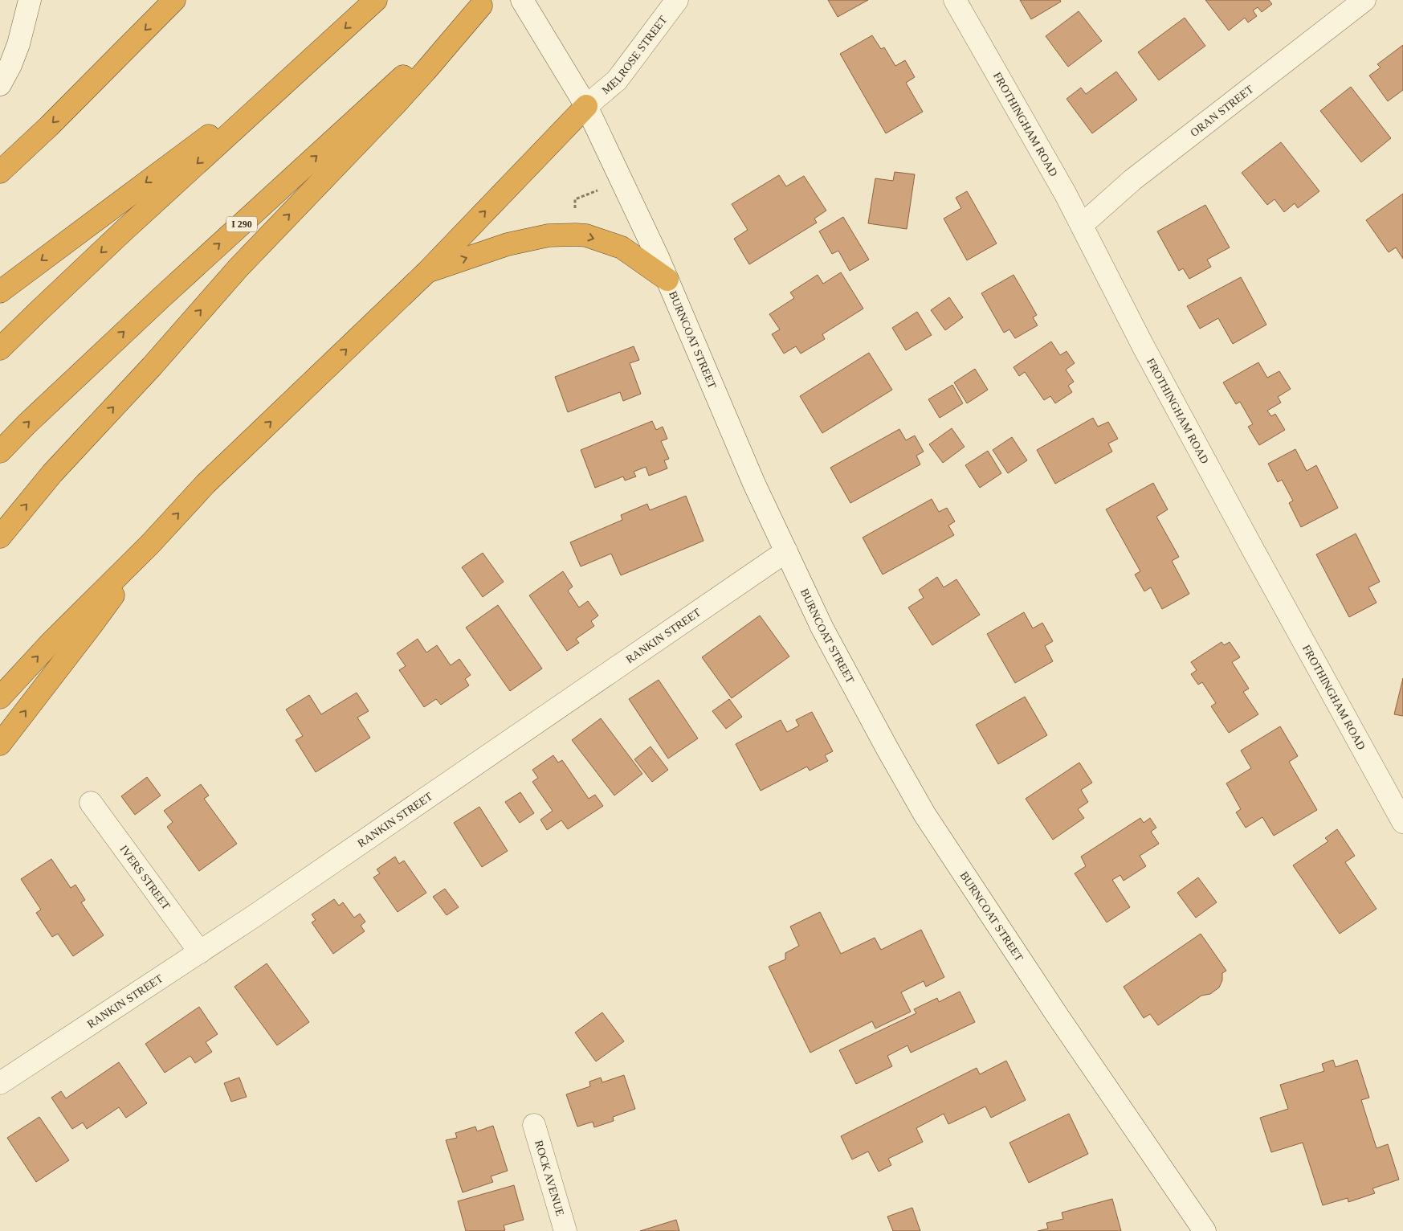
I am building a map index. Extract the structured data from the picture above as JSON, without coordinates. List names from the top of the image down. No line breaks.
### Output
{"streets":{"highway":["I 290"],"street":["MELROSE STREET","ORAN STREET","FROTHINGHAM ROAD","BURNCOAT STREET","RANKIN STREET","IVERS STREET","ROCK AVENUE"]},"crossings":[["MELROSE STREET","BURNCOAT STREET"],["ORAN STREET","FROTHINGHAM ROAD"],["BURNCOAT STREET","RANKIN STREET"],["RANKIN STREET","IVERS STREET"]]}
